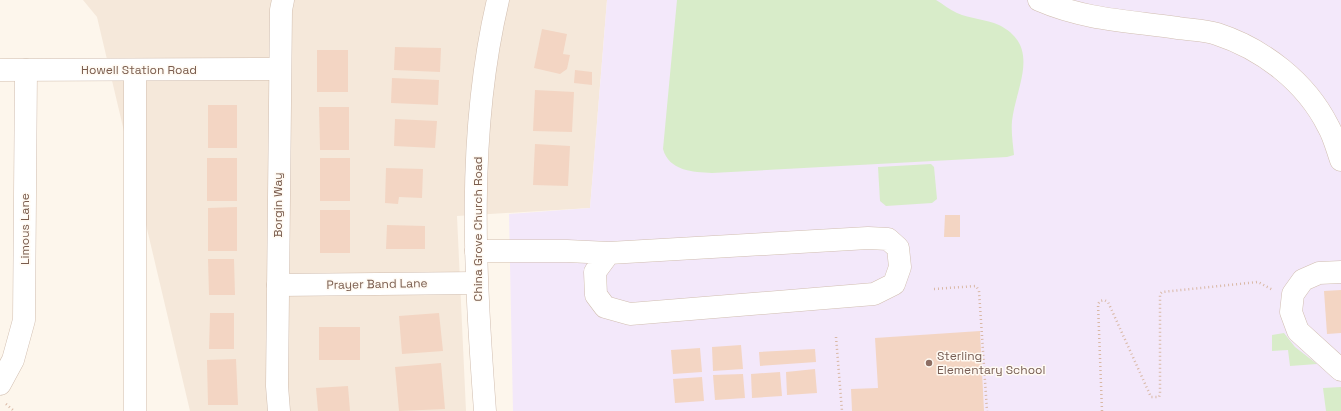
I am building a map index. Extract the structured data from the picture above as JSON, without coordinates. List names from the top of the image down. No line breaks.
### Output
{"streets":{"street":["Howell Station Road","Borgin Way","Limous Lane","China Grove Church Road","Prayer Band Lane"]},"crossings":[["Howell Station Road","Borgin Way"],["Howell Station Road","Limous Lane"],["Borgin Way","Prayer Band Lane"],["China Grove Church Road","Prayer Band Lane"]],"places":["Sterling Elementary School"]}
